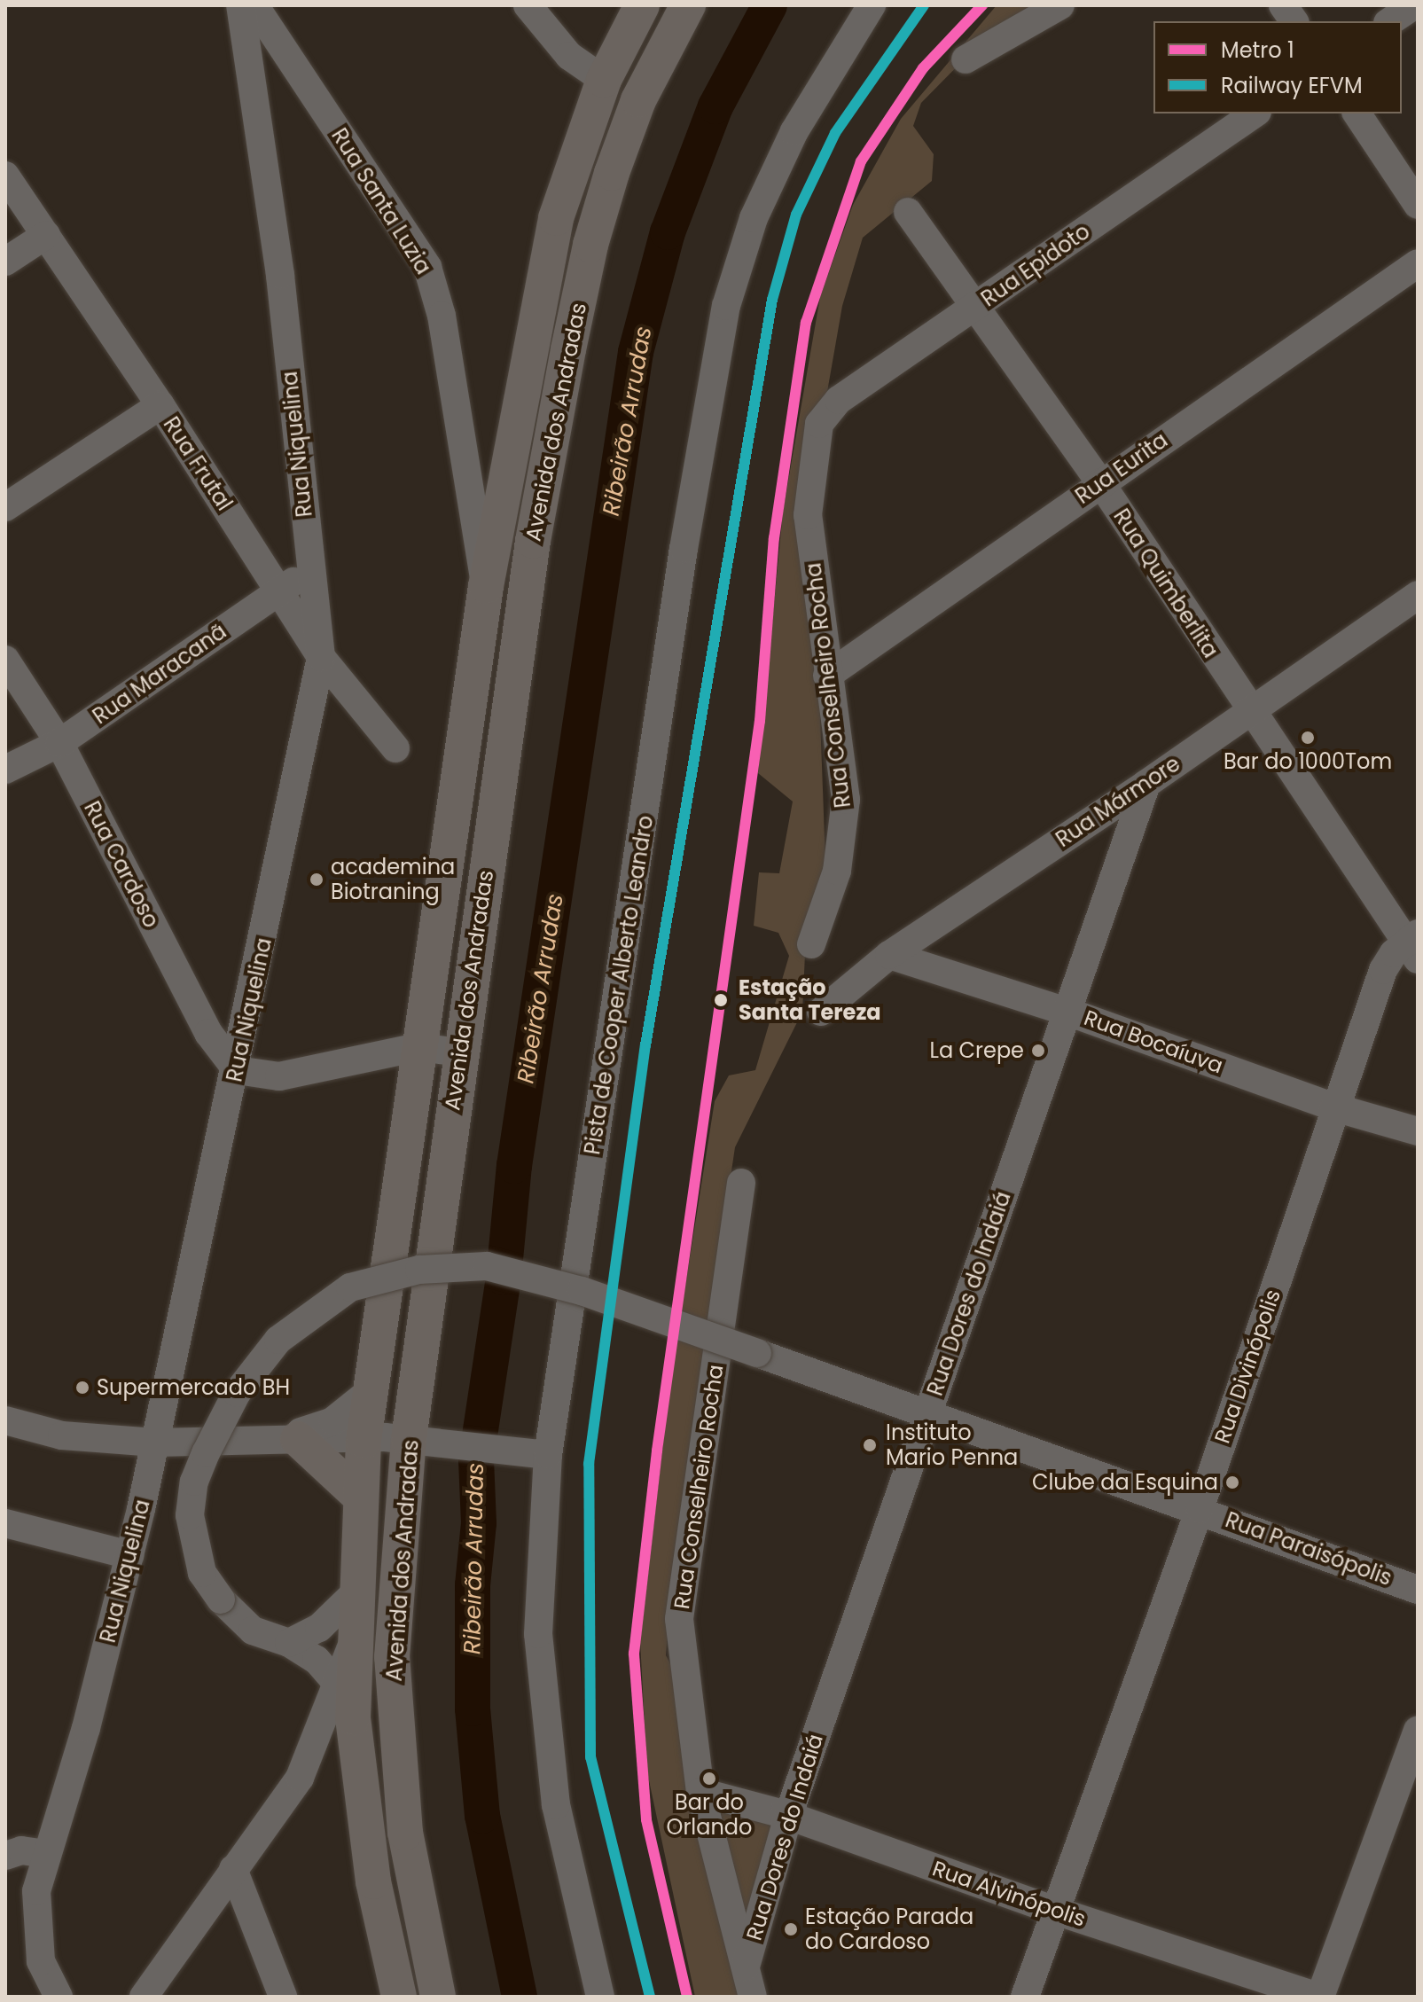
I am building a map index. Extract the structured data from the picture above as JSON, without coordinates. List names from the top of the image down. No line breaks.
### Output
{"streets":{"main road":["Avenida dos Andradas"],"street":["Rua Santa Luzia","Rua Epidoto","Rua Niquelina","Rua Frutal","Rua Eurita","Rua Quimberlita","Rua Maracanã","Rua Conselheiro Rocha","Rua Mármore","Rua Cardoso","Pista de Cooper Alberto Leandro","Rua Bocaíuva","Rua Dores do Indaiá","Rua Divinópolis","Rua Paraisópolis","Rua Alvinópolis"]},"crossings":[["Rua Santa Luzia","Avenida dos Andradas"],["Rua Epidoto","Rua Quimberlita"],["Rua Epidoto","Rua Conselheiro Rocha"],["Rua Niquelina","Rua Frutal"],["Rua Niquelina","Rua Maracanã"],["Rua Niquelina","Rua Cardoso"],["Rua Frutal","Rua Maracanã"],["Rua Eurita","Rua Quimberlita"],["Rua Eurita","Rua Conselheiro Rocha"],["Rua Quimberlita","Rua Mármore"],["Rua Quimberlita","Rua Divinópolis"],["Rua Maracanã","Rua Cardoso"],["Rua Conselheiro Rocha","Rua Dores do Indaiá"],["Rua Conselheiro Rocha","Rua Alvinópolis"],["Rua Mármore","Rua Bocaíuva"],["Rua Mármore","Rua Dores do Indaiá"],["Rua Bocaíuva","Rua Dores do Indaiá"],["Rua Bocaíuva","Rua Divinópolis"],["Rua Dores do Indaiá","Rua Paraisópolis"],["Rua Dores do Indaiá","Rua Alvinópolis"],["Rua Divinópolis","Rua Paraisópolis"],["Rua Divinópolis","Rua Alvinópolis"]],"water":["Ribeirão Arrudas"],"places":["Bar do 1000Tom","academina Biotraning","Estação Santa Tereza","La Crepe","Supermercado BH","Instituto Mario Penna","Clube da Esquina","Bar do Orlando","Estação Parada do Cardoso"],"lines":["metro line 1","rail line EFVM"],"legend":["Metro 1","Railway EFVM"]}
